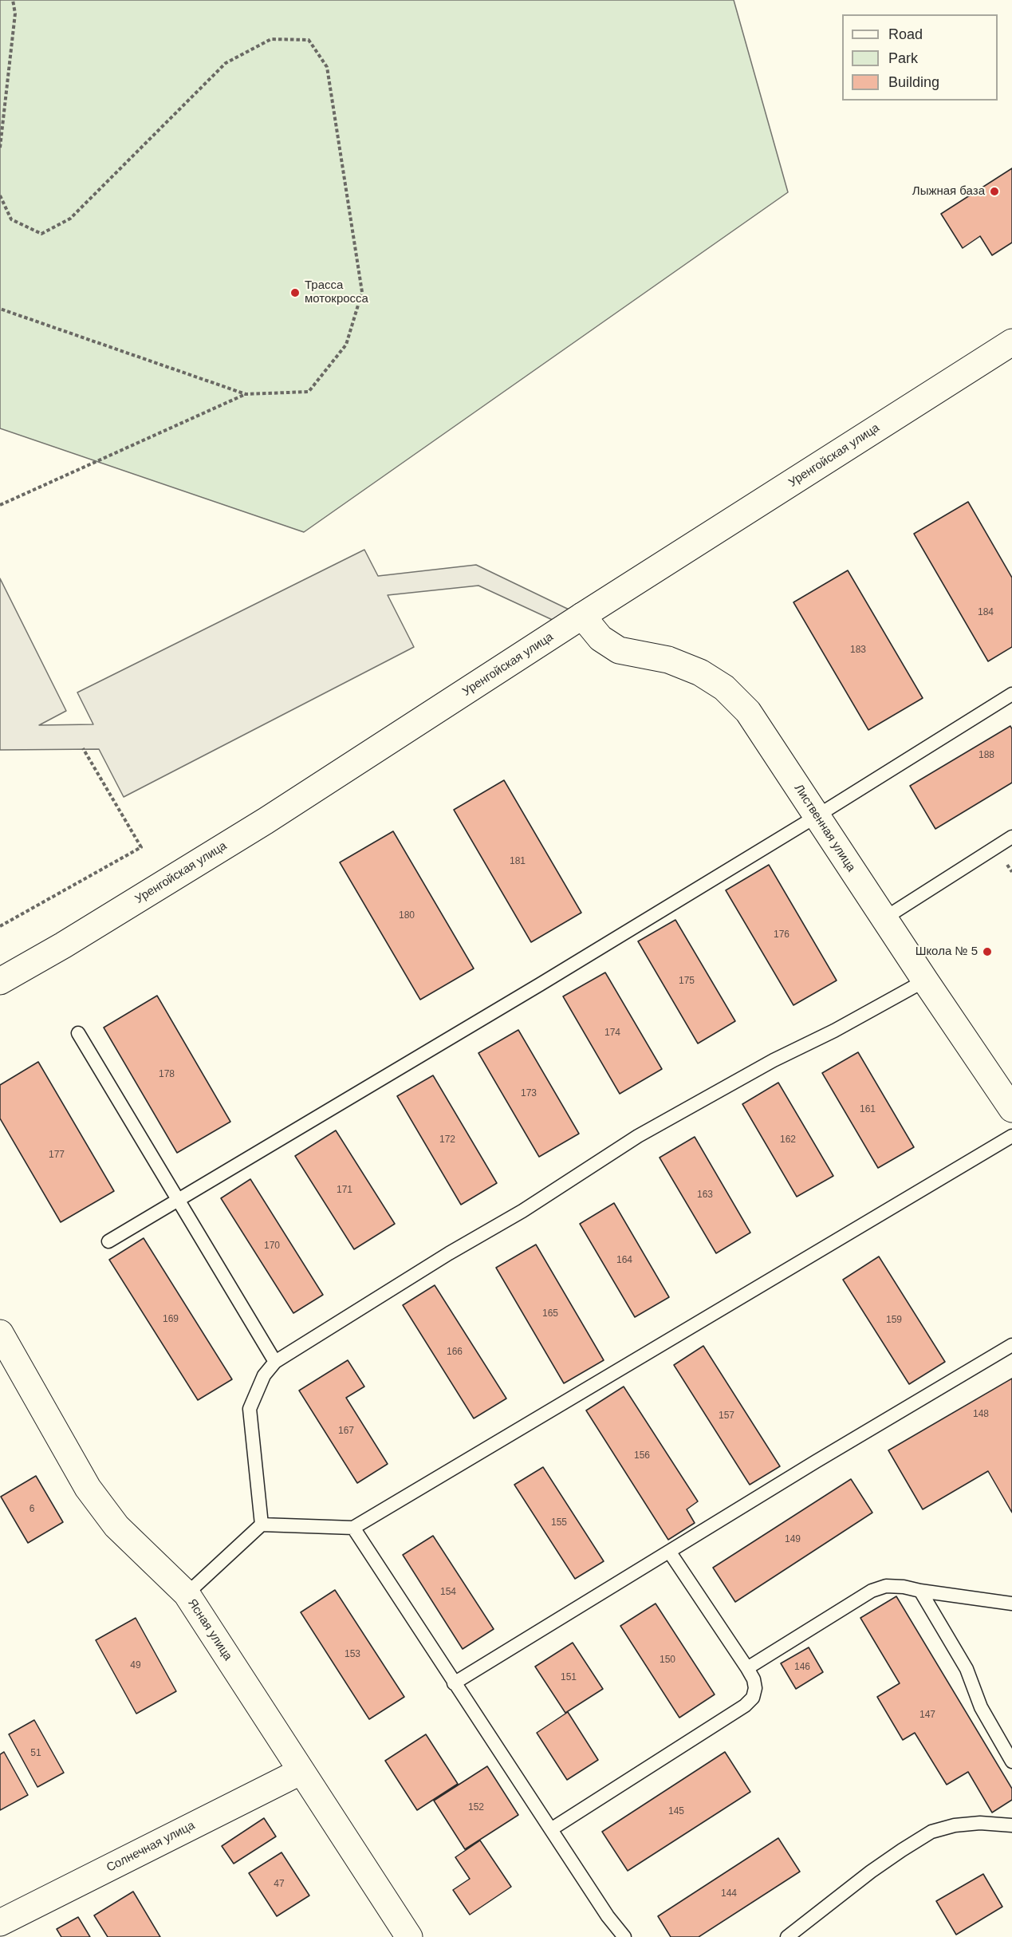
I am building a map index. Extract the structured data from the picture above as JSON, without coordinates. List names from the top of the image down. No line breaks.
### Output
{"streets":{"street":["Уренгойская улица","Лиственная улица","Ясная улица","Солнечная улица"]},"crossings":[["Уренгойская улица","Лиственная улица"],["Ясная улица","Солнечная улица"]],"places":["Лыжная база","Трасса мотокросса","Школа № 5"],"house_numbers":["184","183","188","181","180","176","175","174","178","173","161","172","162","177","171","163","170","164","165","169","159","166","148","157","167","156","6","155","149","154","153","150","49","146","151","147","51","152","145","47","144"],"legend":["Road","Park","Building"]}
